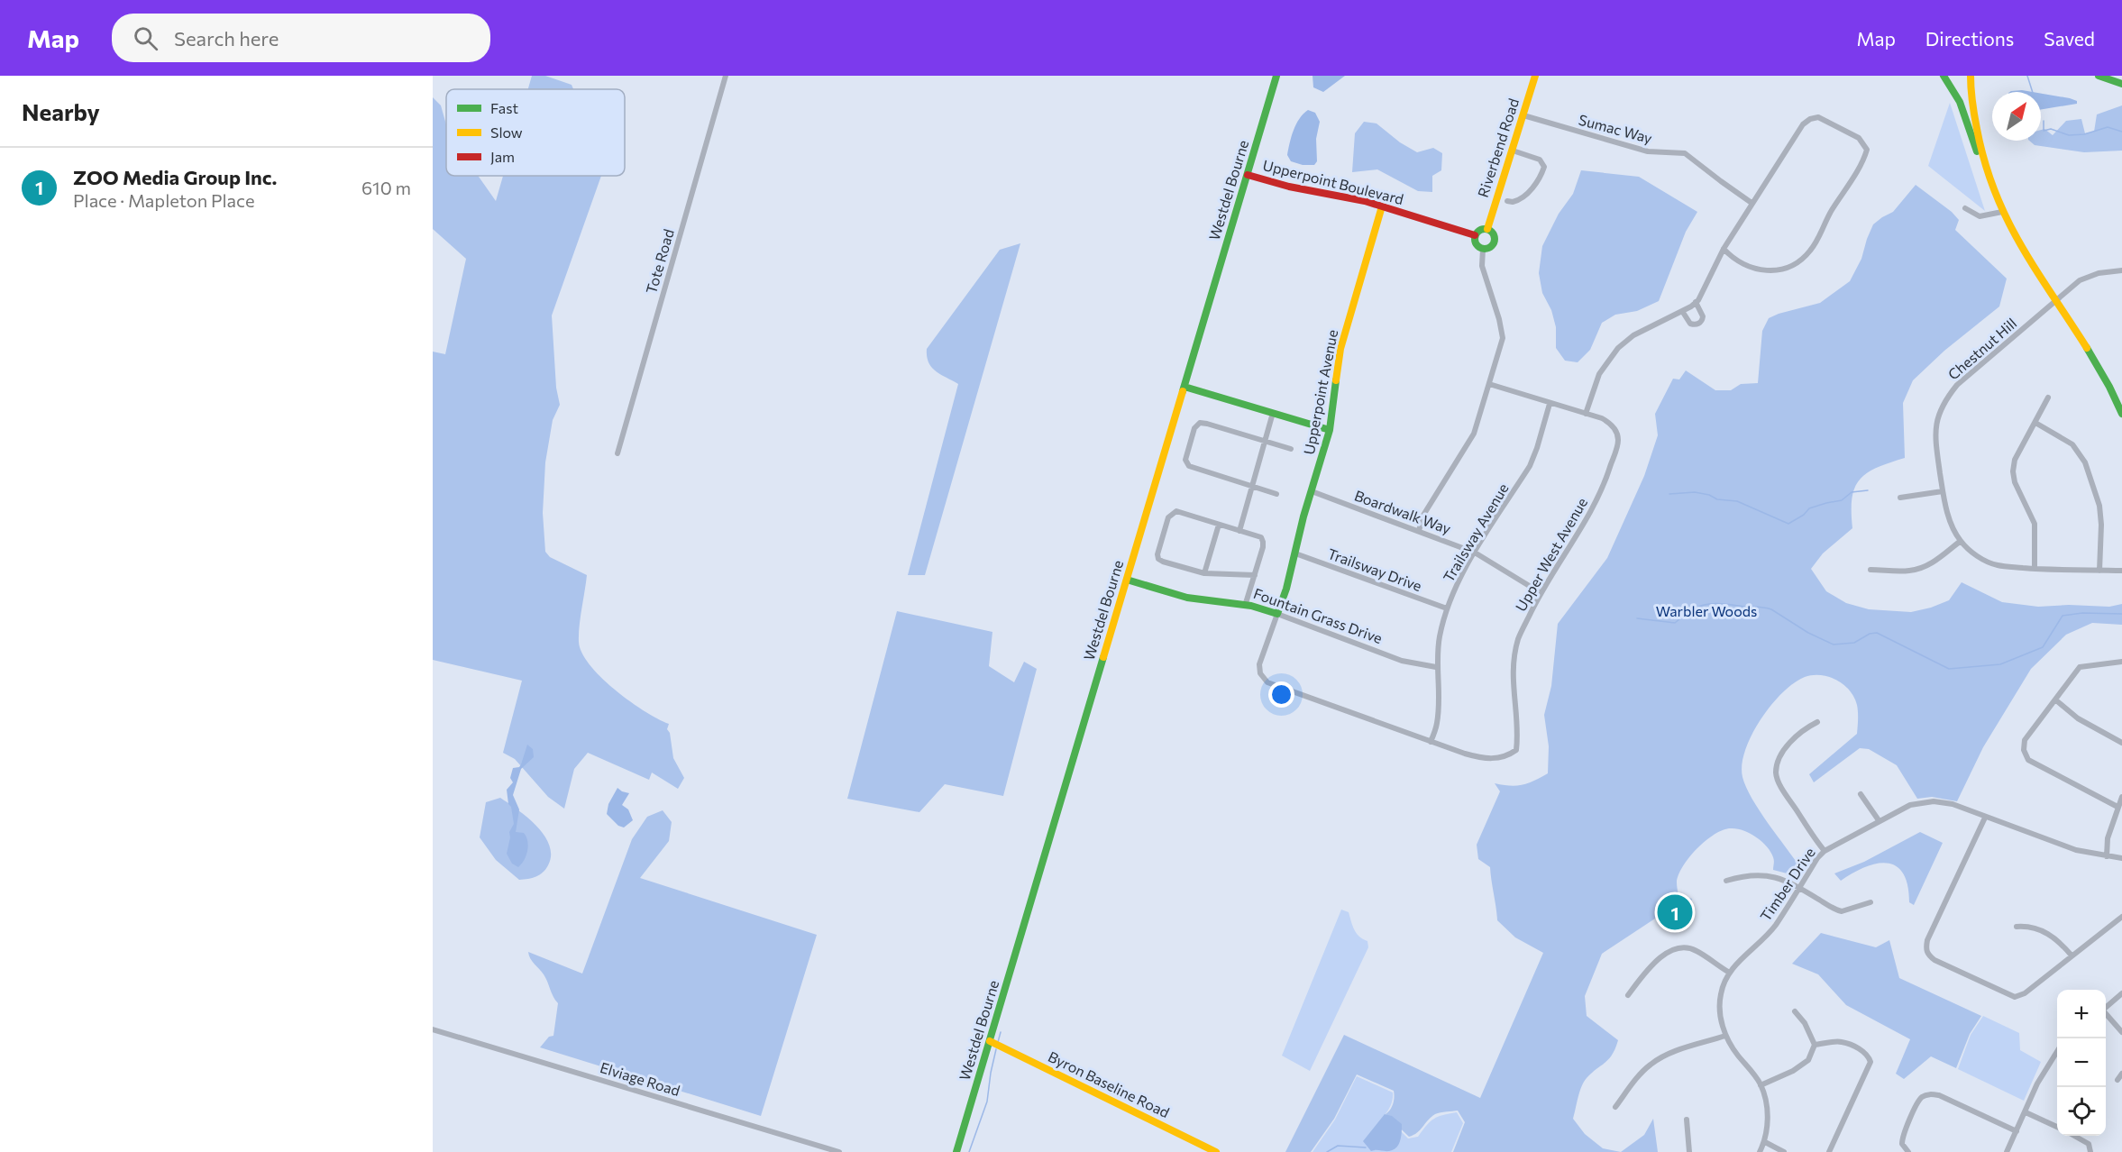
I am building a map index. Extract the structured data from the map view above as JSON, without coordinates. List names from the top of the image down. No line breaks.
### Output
{"streets":{"main road":["Riverbend Road","Upperpoint Boulevard","Westdel Bourne","Upperpoint Avenue","Fountain Grass Drive","Byron Baseline Road"],"street":["Sumac Way","Tote Road","Chestnut Hill","Boardwalk Way","Trailsway Avenue","Upper West Avenue","Trailsway Drive","Timber Drive","Elviage Road"]},"crossings":[["Sumac Way","Riverbend Road"],["Riverbend Road","Upperpoint Boulevard"],["Upperpoint Boulevard","Westdel Bourne"],["Upperpoint Boulevard","Upperpoint Avenue"],["Westdel Bourne","Fountain Grass Drive"],["Westdel Bourne","Byron Baseline Road"],["Upperpoint Avenue","Boardwalk Way"],["Upperpoint Avenue","Upper West Avenue"],["Upperpoint Avenue","Trailsway Drive"],["Upperpoint Avenue","Fountain Grass Drive"],["Boardwalk Way","Trailsway Avenue"],["Boardwalk Way","Upper West Avenue"],["Trailsway Avenue","Upper West Avenue"],["Trailsway Avenue","Trailsway Drive"],["Trailsway Avenue","Fountain Grass Drive"],["Upper West Avenue","Fountain Grass Drive"]],"parks":["Warbler Woods"],"legend":["Fast","Slow","Jam"],"north":"top right","page":{"header":"Map","search":"Search here","nav":["Map","Directions","Saved"],"heading":"Nearby","list":[{"mark":"1","name":"ZOO Media Group Inc.","note":"Place · Mapleton Place","value":"610 m"}],"pins":"1","map_buttons":["+","−"]}}
